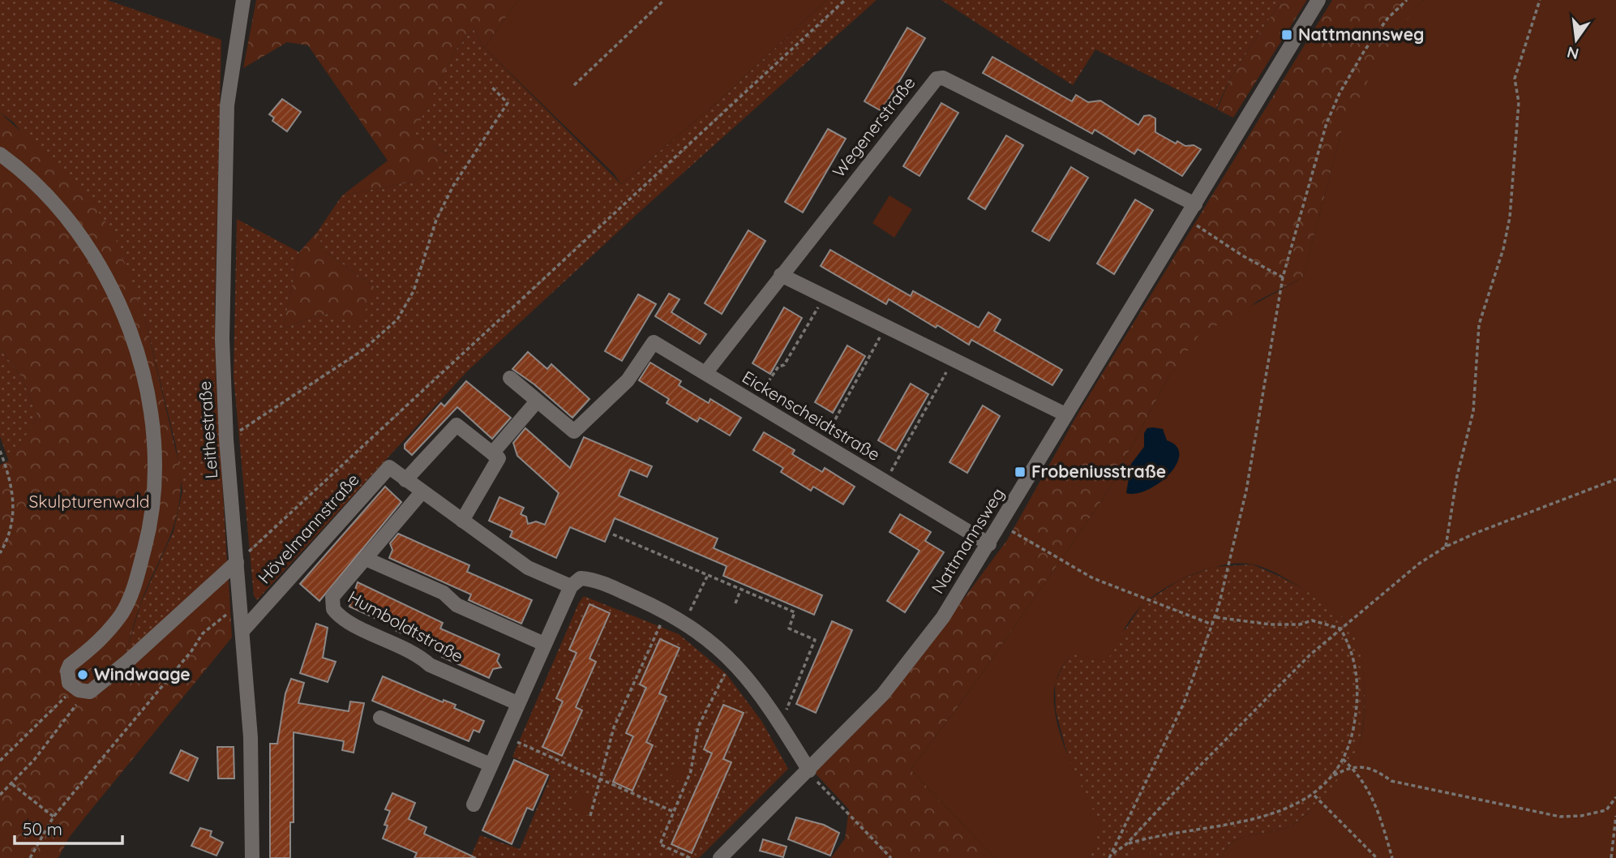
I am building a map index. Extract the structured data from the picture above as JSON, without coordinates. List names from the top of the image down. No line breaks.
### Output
{"streets":{"street":["Wegenerstraße","Eickenscheidtstraße","Leithestraße","Hövelmannstraße","Nattmannsweg","Humboldtstraße"]},"crossings":[["Wegenerstraße","Eickenscheidtstraße"],["Wegenerstraße","Nattmannsweg"],["Eickenscheidtstraße","Nattmannsweg"],["Leithestraße","Hövelmannstraße"],["Hövelmannstraße","Humboldtstraße"]],"parks":["Skulpturenwald"],"places":{"transit":["Nattmannsweg","Frobeniusstraße"],"other":["Windwaage"]},"scale_bar":"50 m","north":"bottom"}
